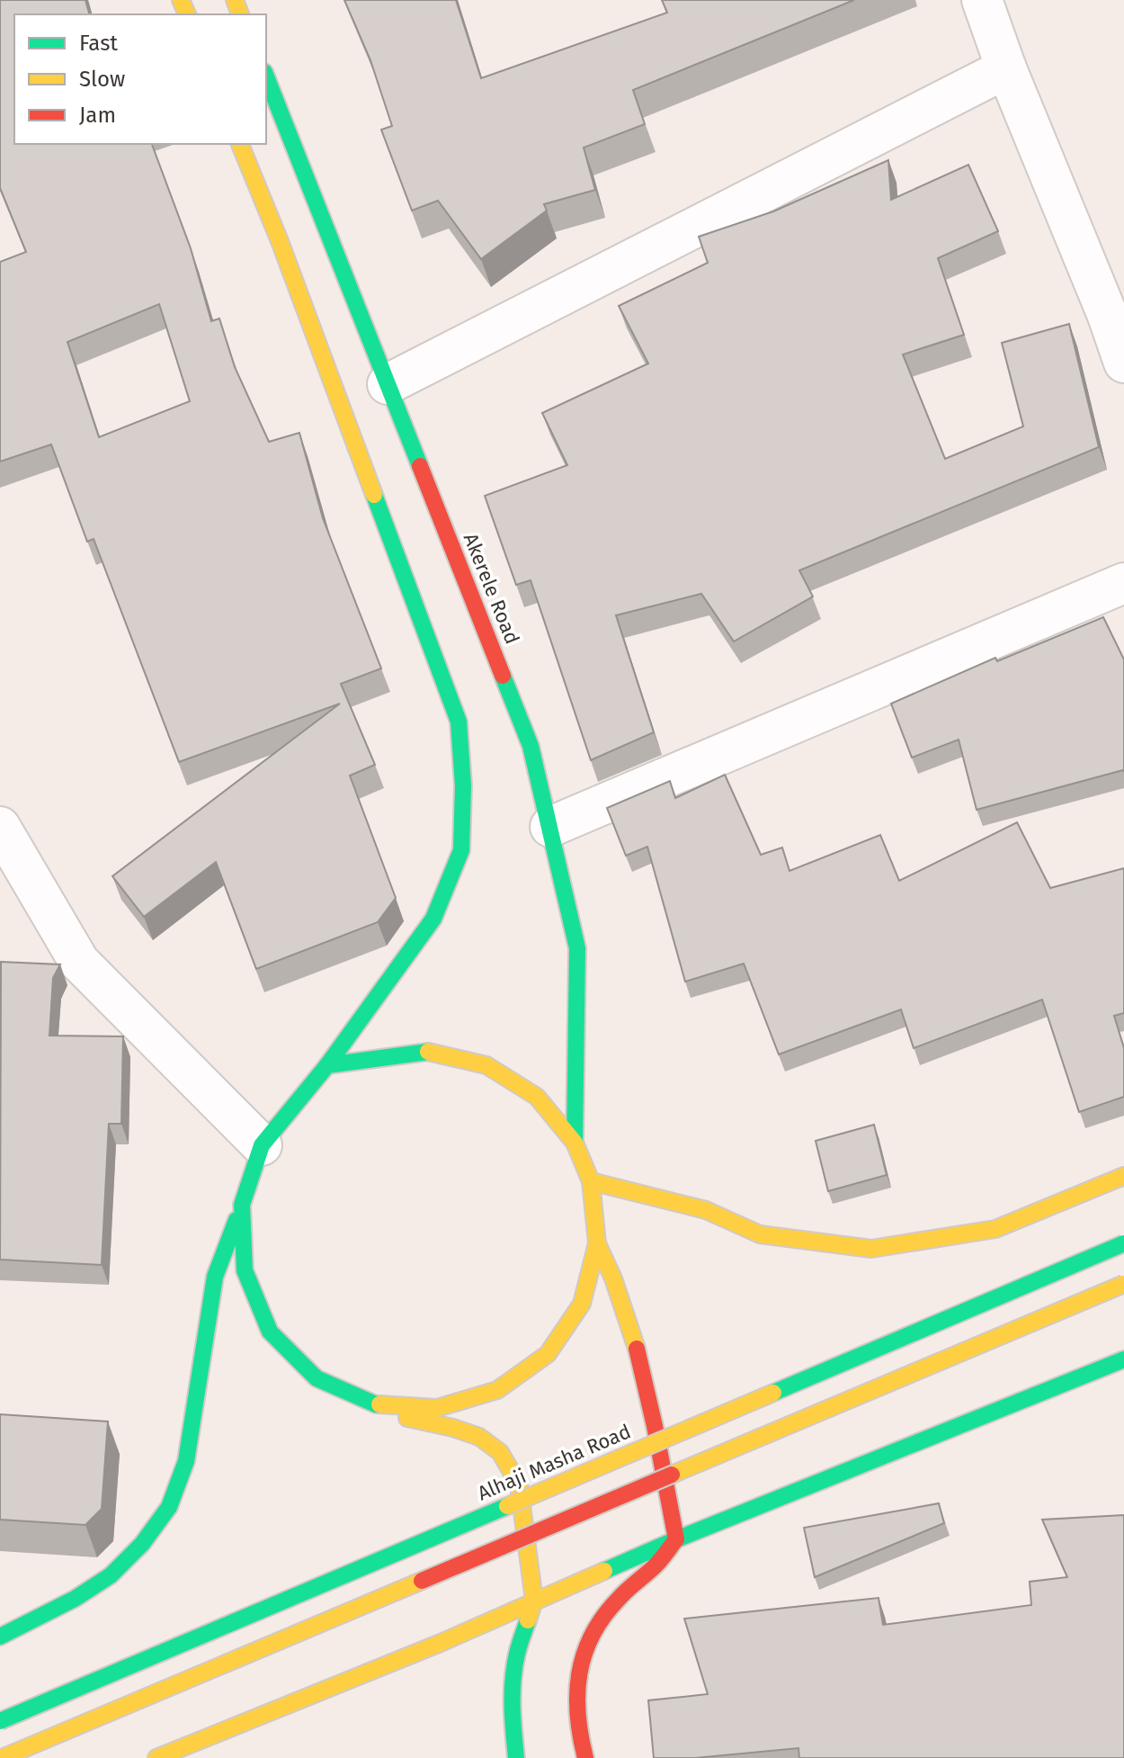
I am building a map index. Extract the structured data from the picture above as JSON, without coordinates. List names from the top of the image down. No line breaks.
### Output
{"streets":{"street":["Akerele Road","Alhaji Masha Road"]},"legend":["Fast","Slow","Jam"]}
